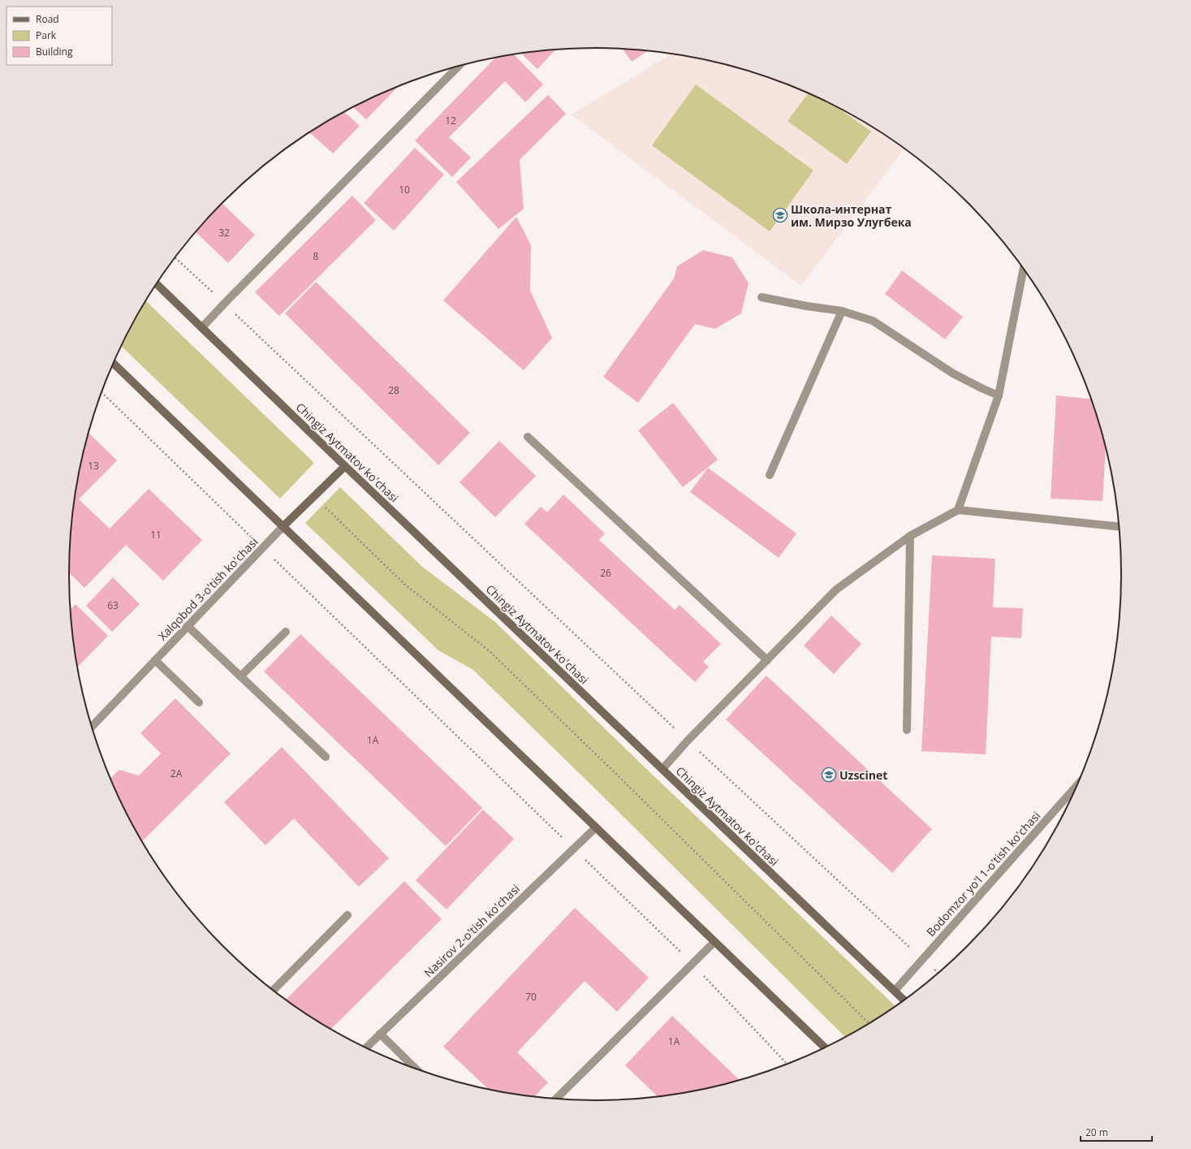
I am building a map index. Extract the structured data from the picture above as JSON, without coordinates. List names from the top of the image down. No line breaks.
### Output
{"streets":{"main road":["Chingiz Aytmatov ko'chasi","Xalqobod 3-o'tish ko'chasi"],"street":["Bodomzor yo'l 1-o'tish ko'chasi","Nasirov 2-o'tish ko'chasi"]},"crossings":[["Chingiz Aytmatov ko'chasi","Xalqobod 3-o'tish ko'chasi"],["Chingiz Aytmatov ko'chasi","Bodomzor yo'l 1-o'tish ko'chasi"]],"places":{"school or university":["Школа-интернат им. Мирзо Улугбека","Uzscinet"]},"house_numbers":["12","10","32","8","28","13","11","26","63","1A","2А","70","1A"],"legend":["Road","Park","Building"],"scale_bar":"20 m"}
